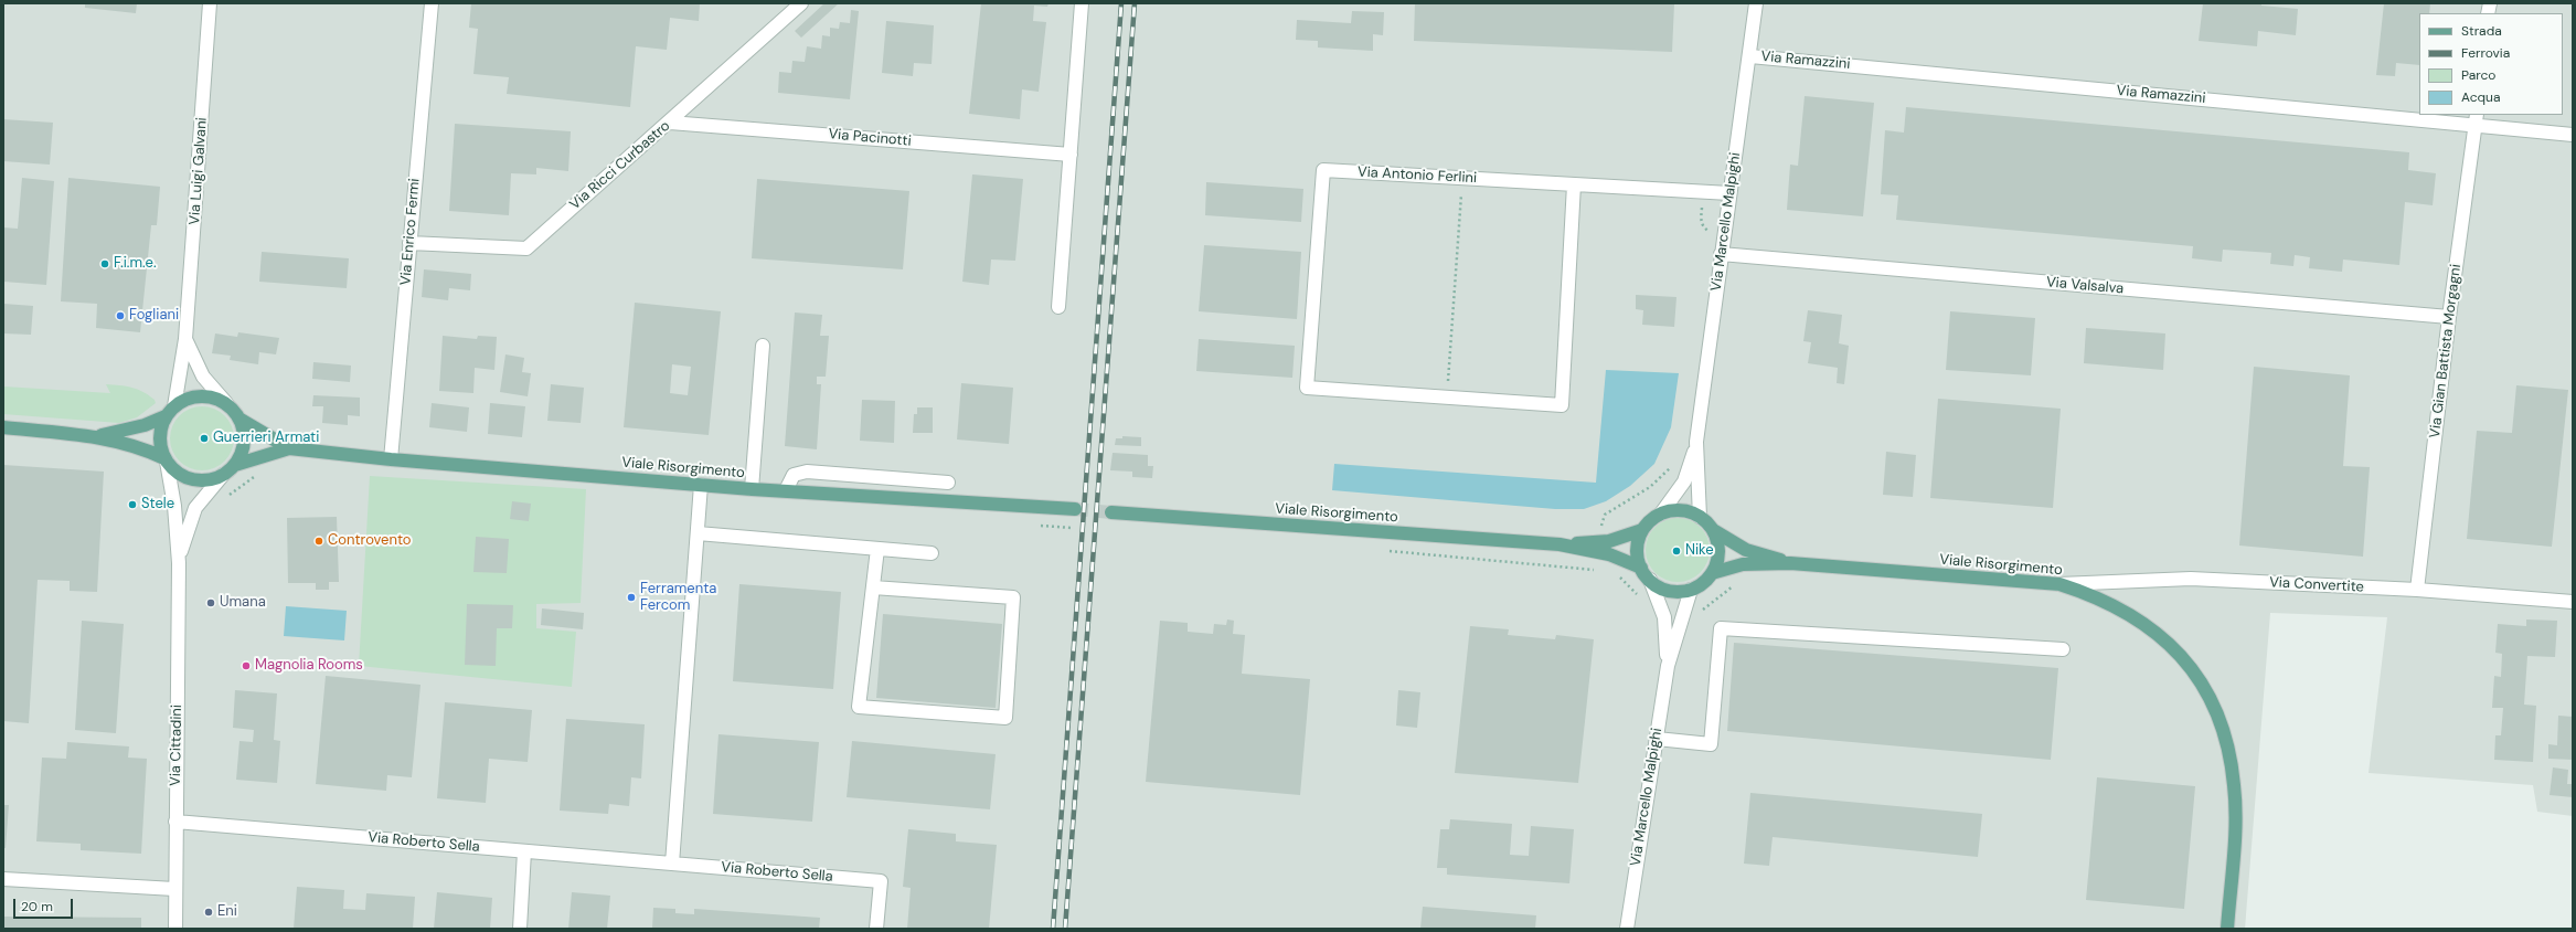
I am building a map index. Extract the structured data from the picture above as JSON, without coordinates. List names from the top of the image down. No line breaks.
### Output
{"streets":{"main road":["Viale Risorgimento"],"street":["Via Ramazzini","Via Pacinotti","Via Ricci Curbastro","Via Luigi Galvani","Via Antonio Ferlini","Via Marcello Malpighi","Via Enrico Fermi","Via Valsalva","Via Gian Battista Morgagni","Via Convertite","Via Cittadini","Via Roberto Sella"]},"crossings":[["Via Ramazzini","Via Marcello Malpighi"],["Via Ramazzini","Via Gian Battista Morgagni"],["Via Pacinotti","Via Ricci Curbastro"],["Via Ricci Curbastro","Via Enrico Fermi"],["Via Luigi Galvani","Viale Risorgimento"],["Via Luigi Galvani","Via Cittadini"],["Via Antonio Ferlini","Via Marcello Malpighi"],["Via Marcello Malpighi","Via Valsalva"],["Via Marcello Malpighi","Viale Risorgimento"],["Via Enrico Fermi","Viale Risorgimento"],["Via Valsalva","Via Gian Battista Morgagni"],["Via Gian Battista Morgagni","Via Convertite"],["Viale Risorgimento","Via Convertite"],["Viale Risorgimento","Via Cittadini"],["Via Cittadini","Via Roberto Sella"]],"places":["F.i.m.e.","Fogliani","Guerrieri Armati","Stele","Controvento","Nike","Ferramenta Fercom","Umana","Magnolia Rooms","Eni"],"legend":["Strada","Ferrovia","Parco","Acqua"],"scale_bar":"20 m"}
